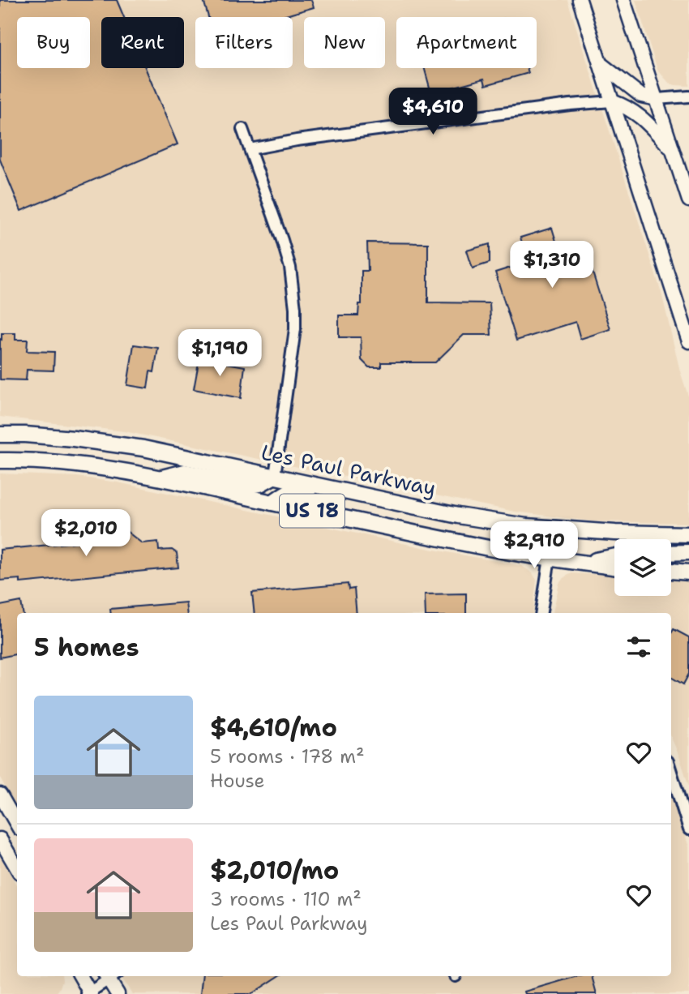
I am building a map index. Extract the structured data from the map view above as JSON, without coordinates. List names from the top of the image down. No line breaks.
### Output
{"streets":{"main road":["Les Paul Parkway","US 18"]},"page":{"chip":["Buy","Rent","Filters","New","Apartment"],"price":["$4,610","$1,310","$1,190","$2,010","$2,910"],"heading":"5 homes","list":[{"name":"$4,610/mo","note":"5 rooms · 178 m² · House"},{"name":"$2,010/mo","note":"3 rooms · 110 m² · Les Paul Parkway"}]}}
